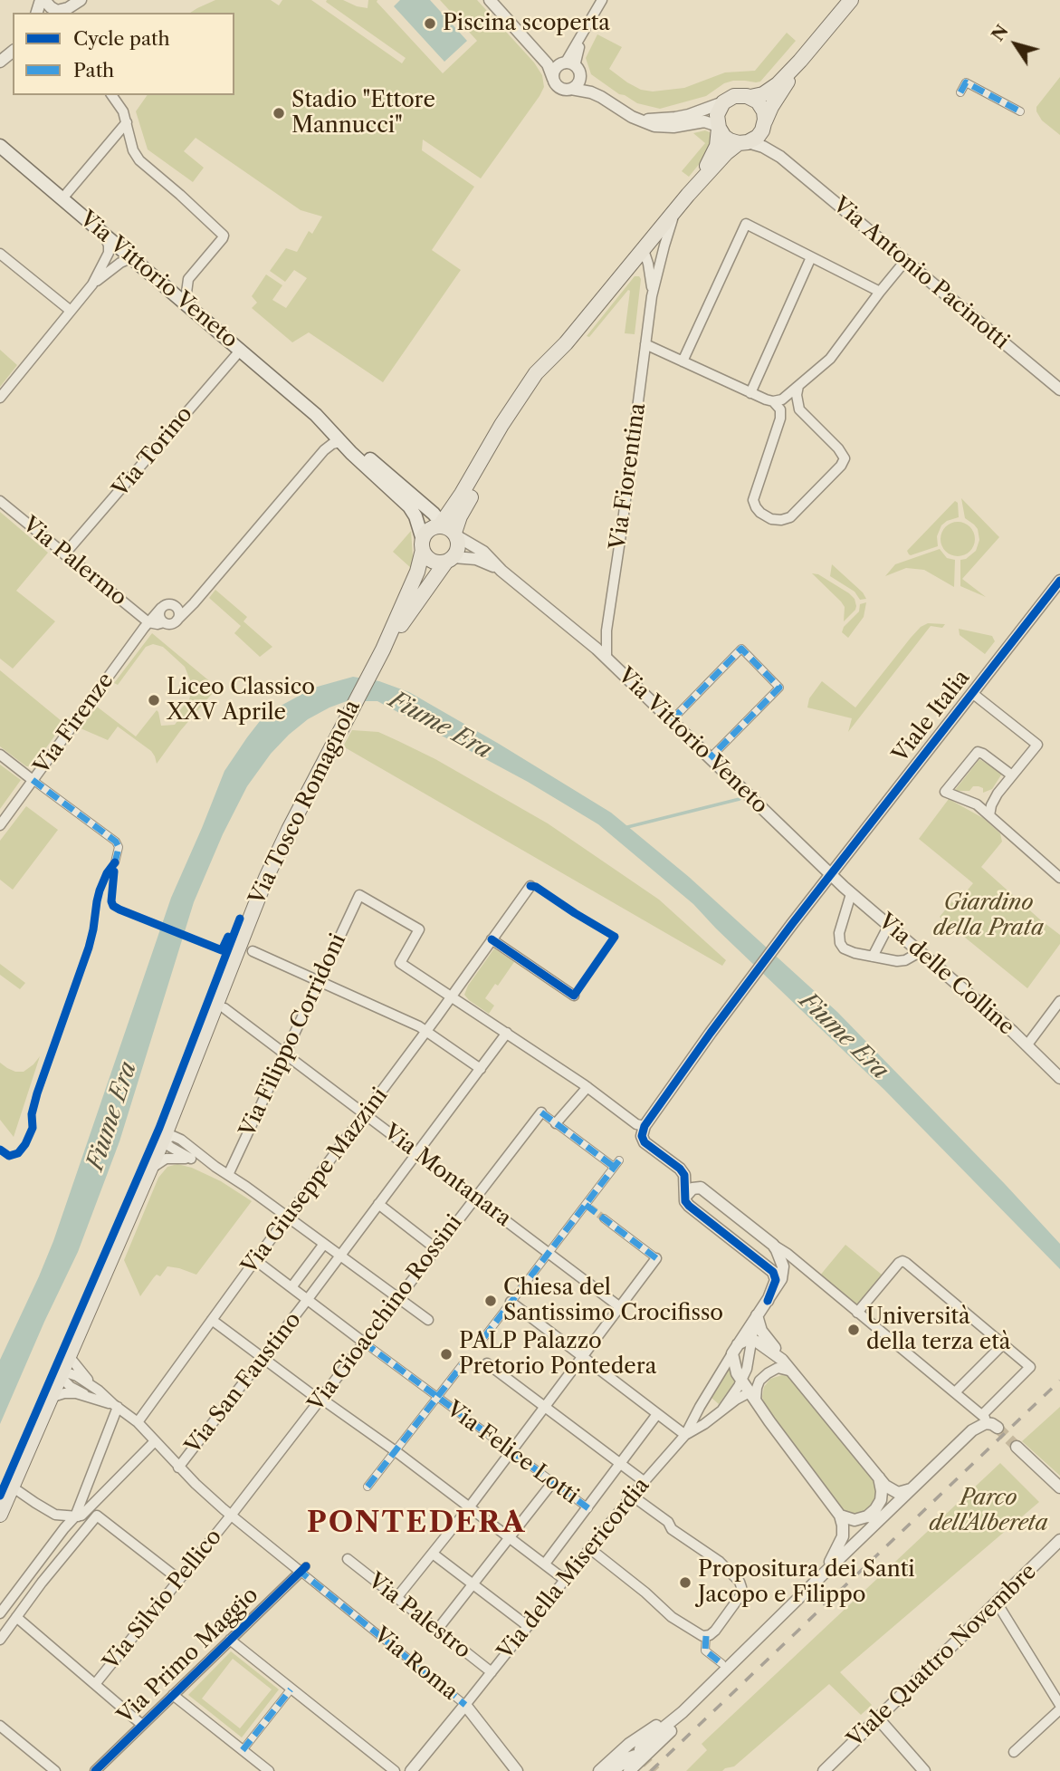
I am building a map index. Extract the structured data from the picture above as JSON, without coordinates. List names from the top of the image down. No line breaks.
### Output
{"streets":{"main road":["Via Vittorio Veneto","Via Tosco Romagnola"],"street":["Via Antonio Pacinotti","Via Torino","Via Fiorentina","Via Palermo","Viale Italia","Via Firenze","Via delle Colline","Via Filippo Corridoni","Via Montanara","Via Giuseppe Mazzini","Via Gioacchino Rossini","Via San Faustino","Via Felice Lotti","Via della Misericordia","Via Silvio Pellico","Via Palestro","Via Primo Maggio","Viale Quattro Novembre","Via Roma"]},"crossings":[["Via Vittorio Veneto","Via Torino"],["Via Vittorio Veneto","Via Fiorentina"],["Via Vittorio Veneto","Viale Italia"],["Via Vittorio Veneto","Via Tosco Romagnola"],["Via Vittorio Veneto","Via delle Colline"],["Via Torino","Via Palermo"],["Via Palermo","Via Firenze"],["Viale Italia","Via delle Colline"],["Via Filippo Corridoni","Via Montanara"],["Via Filippo Corridoni","Via Giuseppe Mazzini"],["Via Montanara","Via Giuseppe Mazzini"],["Via Montanara","Via Gioacchino Rossini"],["Via Gioacchino Rossini","Via Felice Lotti"],["Via Gioacchino Rossini","Via Silvio Pellico"],["Via della Misericordia","Via Palestro"],["Via della Misericordia","Via Roma"],["Via Primo Maggio","Via Roma"]],"districts":["PONTEDERA"],"water":["Fiume Era"],"parks":["Giardino della Prata","Parco dell'Albereta"],"places":["Piscina scoperta","Stadio \"Ettore Mannucci\"","Liceo Classico XXV Aprile","Chiesa del Santissimo Crocifisso","Università della terza età","PALP Palazzo Pretorio Pontedera","Propositura dei Santi Jacopo e Filippo"],"legend":["Cycle path","Path"],"north":"top left"}
